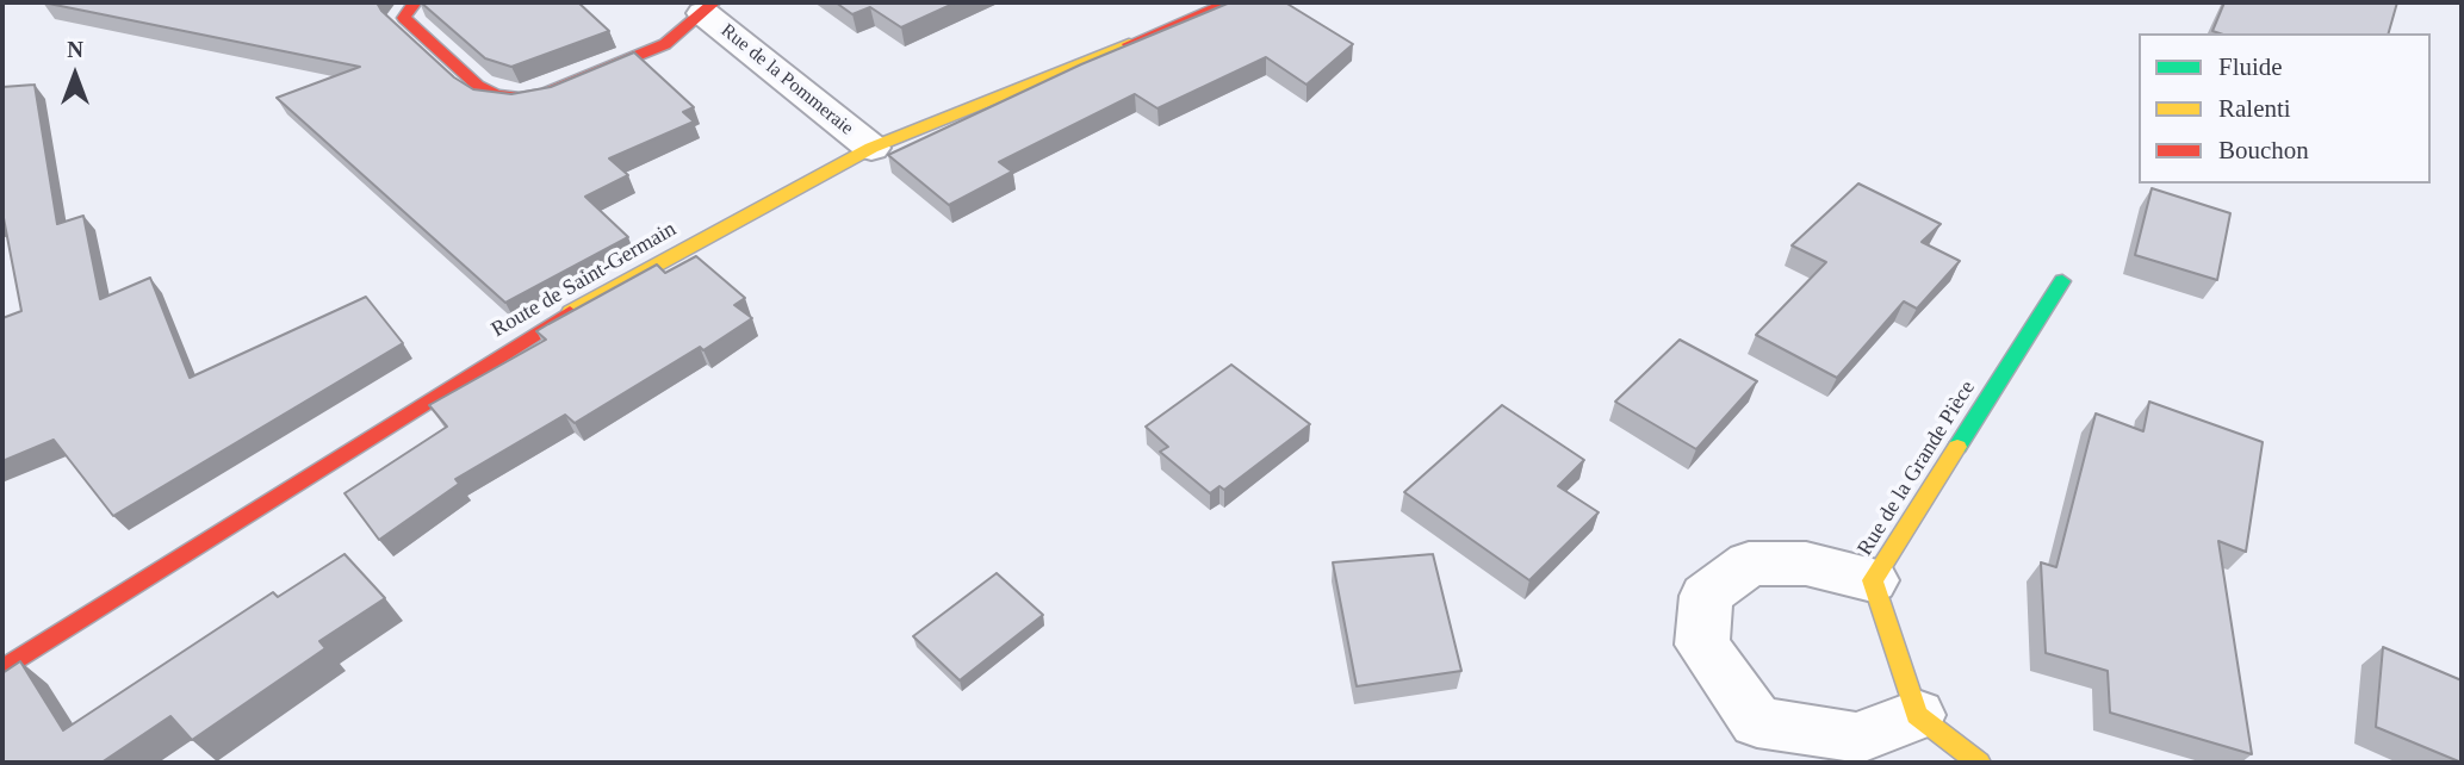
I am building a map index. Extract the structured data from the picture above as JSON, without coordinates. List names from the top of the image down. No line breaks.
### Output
{"streets":{"street":["Rue de la Pommeraie","Route de Saint-Germain","Rue de la Grande Pièce"]},"crossings":[["Rue de la Pommeraie","Route de Saint-Germain"]],"legend":["Fluide","Ralenti","Bouchon"],"north":"top"}
